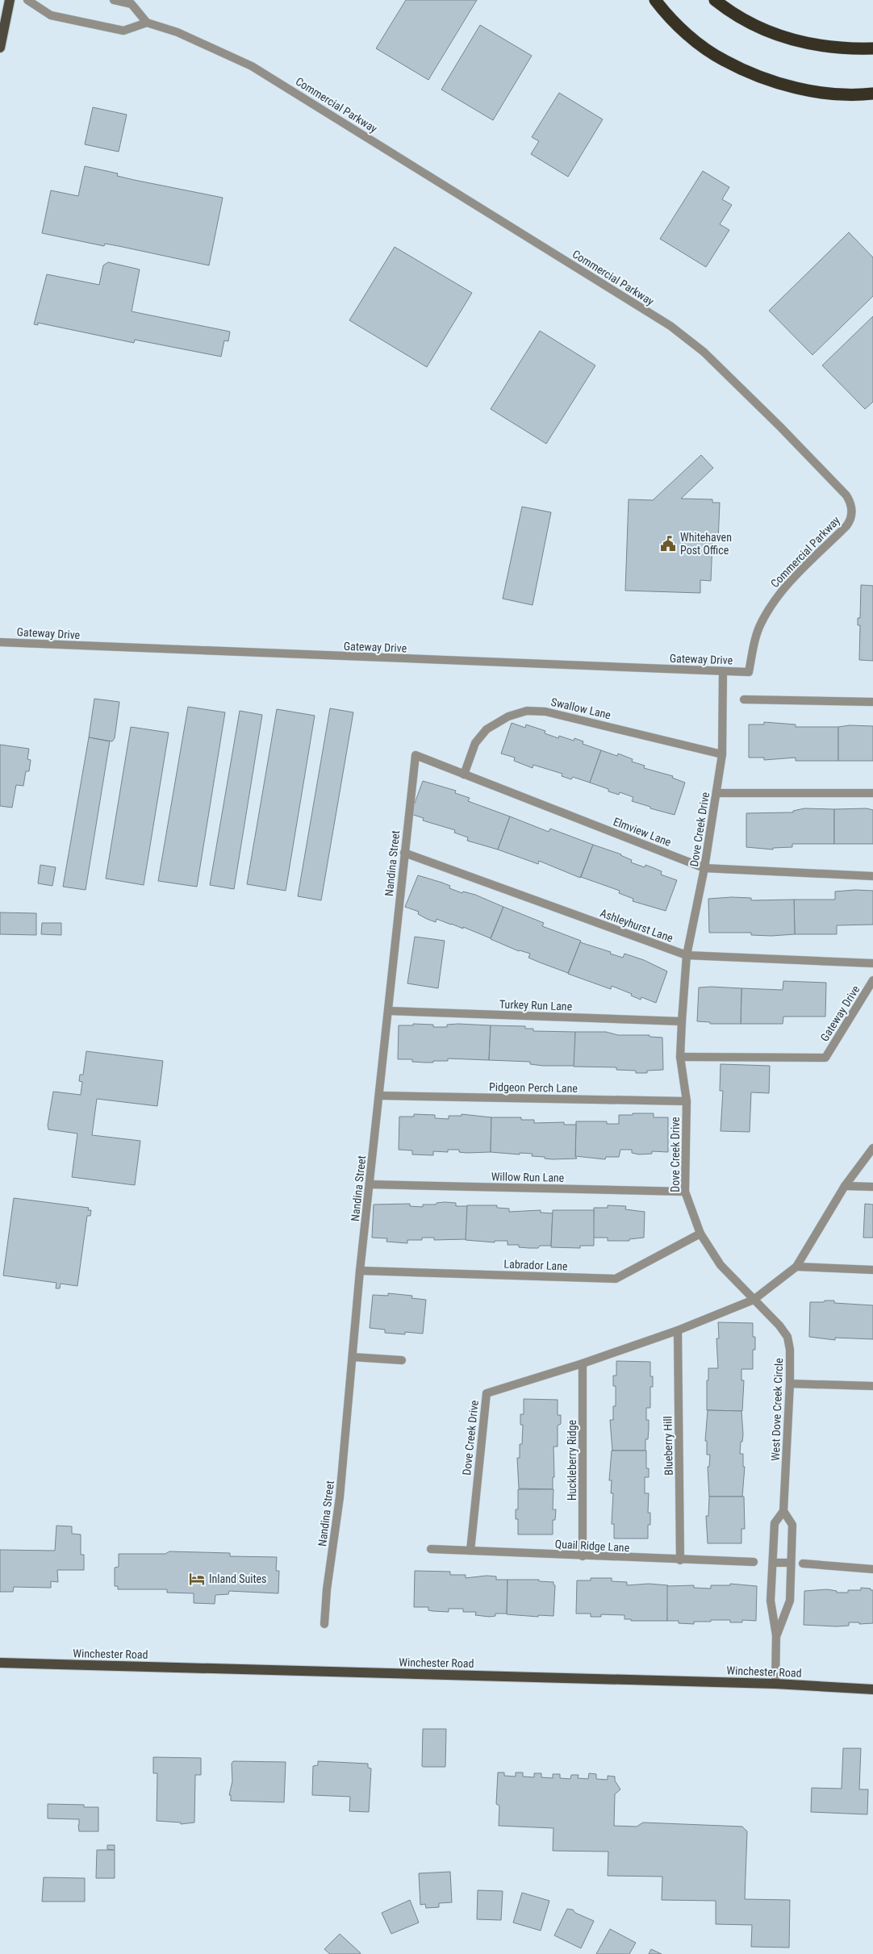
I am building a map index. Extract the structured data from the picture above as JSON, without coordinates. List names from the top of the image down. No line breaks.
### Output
{"streets":{"main road":["Winchester Road"],"street":["Commercial Parkway","Gateway Drive","Swallow Lane","Dove Creek Drive","Elmview Lane","Nandina Street","Ashleyhurst Lane","Turkey Run Lane","Pidgeon Perch Lane","Willow Run Lane","Labrador Lane","West Dove Creek Circle","Blueberry Hill","Huckleberry Ridge","Quail Ridge Lane"]},"crossings":[["Commercial Parkway","Gateway Drive"],["Gateway Drive","Dove Creek Drive"],["Swallow Lane","Dove Creek Drive"],["Swallow Lane","Elmview Lane"],["Dove Creek Drive","Elmview Lane"],["Dove Creek Drive","Ashleyhurst Lane"],["Dove Creek Drive","Turkey Run Lane"],["Dove Creek Drive","Pidgeon Perch Lane"],["Dove Creek Drive","Willow Run Lane"],["Dove Creek Drive","Labrador Lane"],["Dove Creek Drive","West Dove Creek Circle"],["Dove Creek Drive","Blueberry Hill"],["Dove Creek Drive","Huckleberry Ridge"],["Dove Creek Drive","Quail Ridge Lane"],["Elmview Lane","Nandina Street"],["Nandina Street","Ashleyhurst Lane"],["Nandina Street","Turkey Run Lane"],["Nandina Street","Pidgeon Perch Lane"],["Nandina Street","Willow Run Lane"],["Nandina Street","Labrador Lane"],["West Dove Creek Circle","Winchester Road"],["Blueberry Hill","Quail Ridge Lane"],["Huckleberry Ridge","Quail Ridge Lane"]],"places":{"public building":["Whitehaven Post Office"],"hotel":["Inland Suites"]}}
